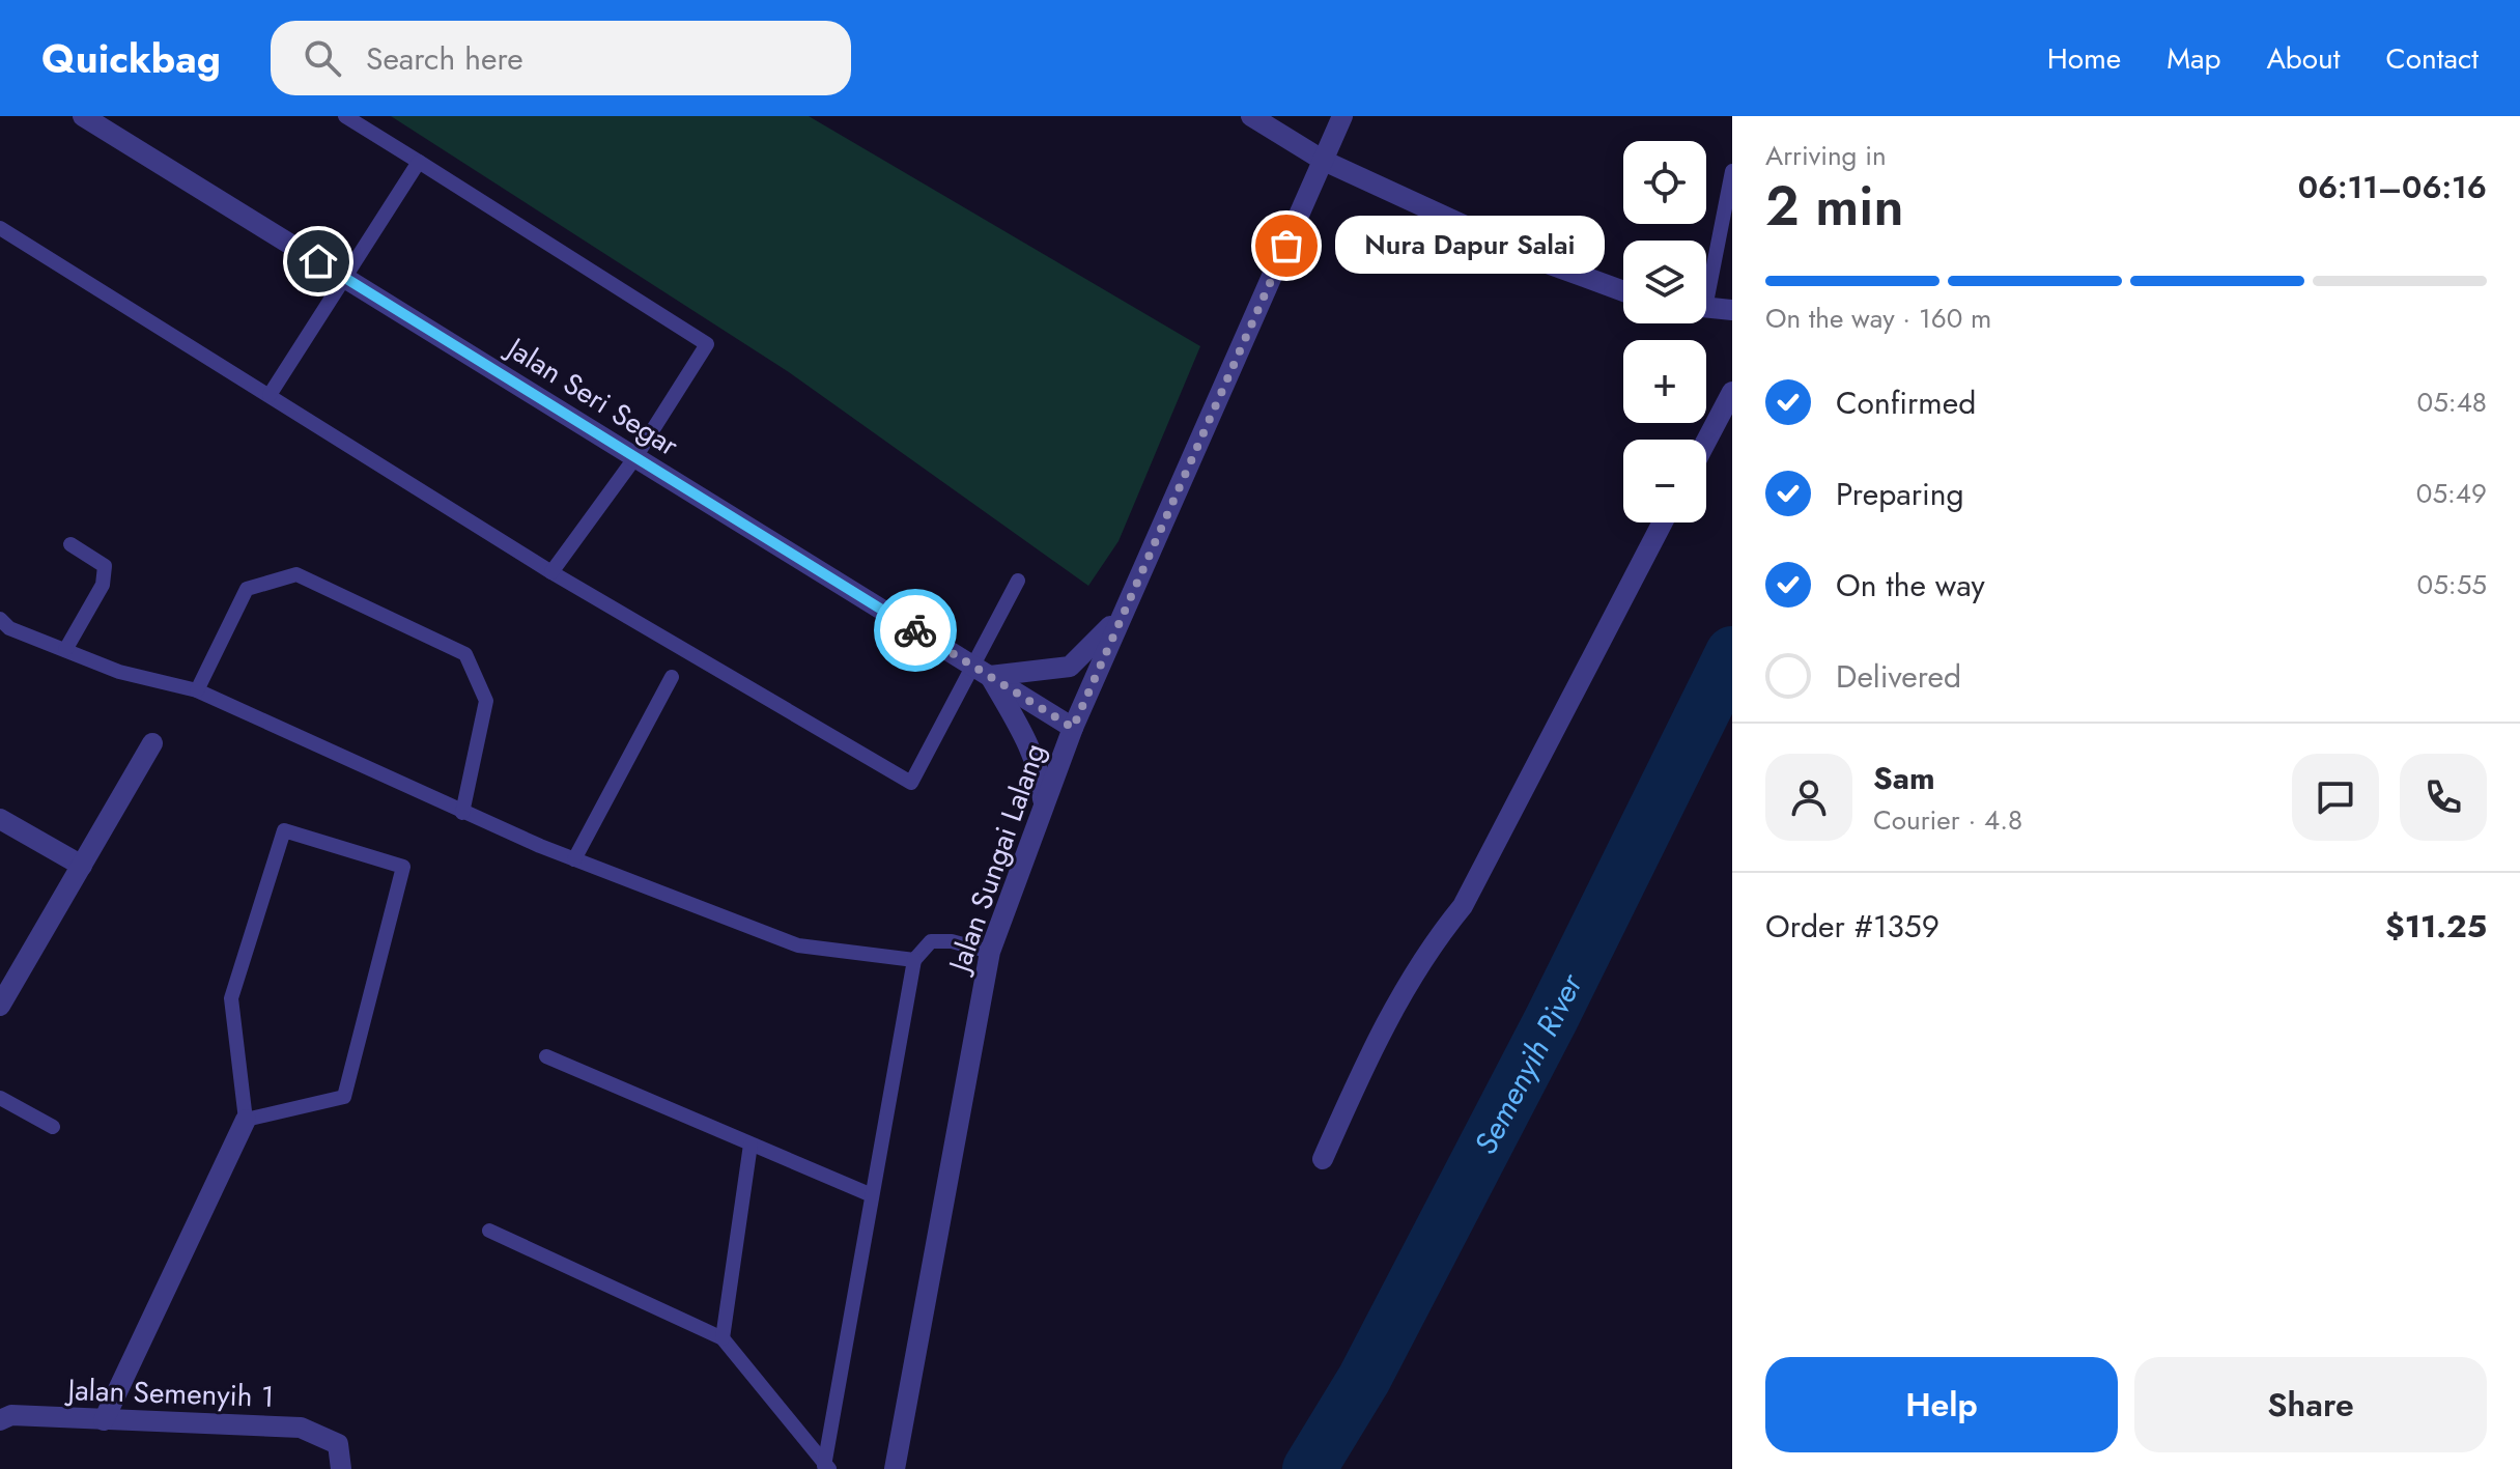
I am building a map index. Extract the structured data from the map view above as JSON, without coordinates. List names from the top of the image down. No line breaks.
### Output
{"streets":{"street":["Jalan Seri Segar","Jalan Sungai Lalang","Jalan Semenyih 1"]},"crossings":[["Jalan Seri Segar","Jalan Sungai Lalang"]],"water":["Semenyih River"],"places":["Nura Dapur Salai"],"page":{"header":"Quickbag","search":"Search here","nav":["Home","Map","About","Contact"],"heading":["2 min","Arriving in","06:11–06:16"],"panel":["Sam","Courier · 4.8","Order #1359","$11.25"],"map_buttons":["+","−"],"bubble":"Nura Dapur Salai","bar":"On the way · 160 m","list":[["Confirmed","05:48"],["Preparing","05:49"],["On the way","05:55"],"Delivered"],"buttons":["Help","Share"]}}
